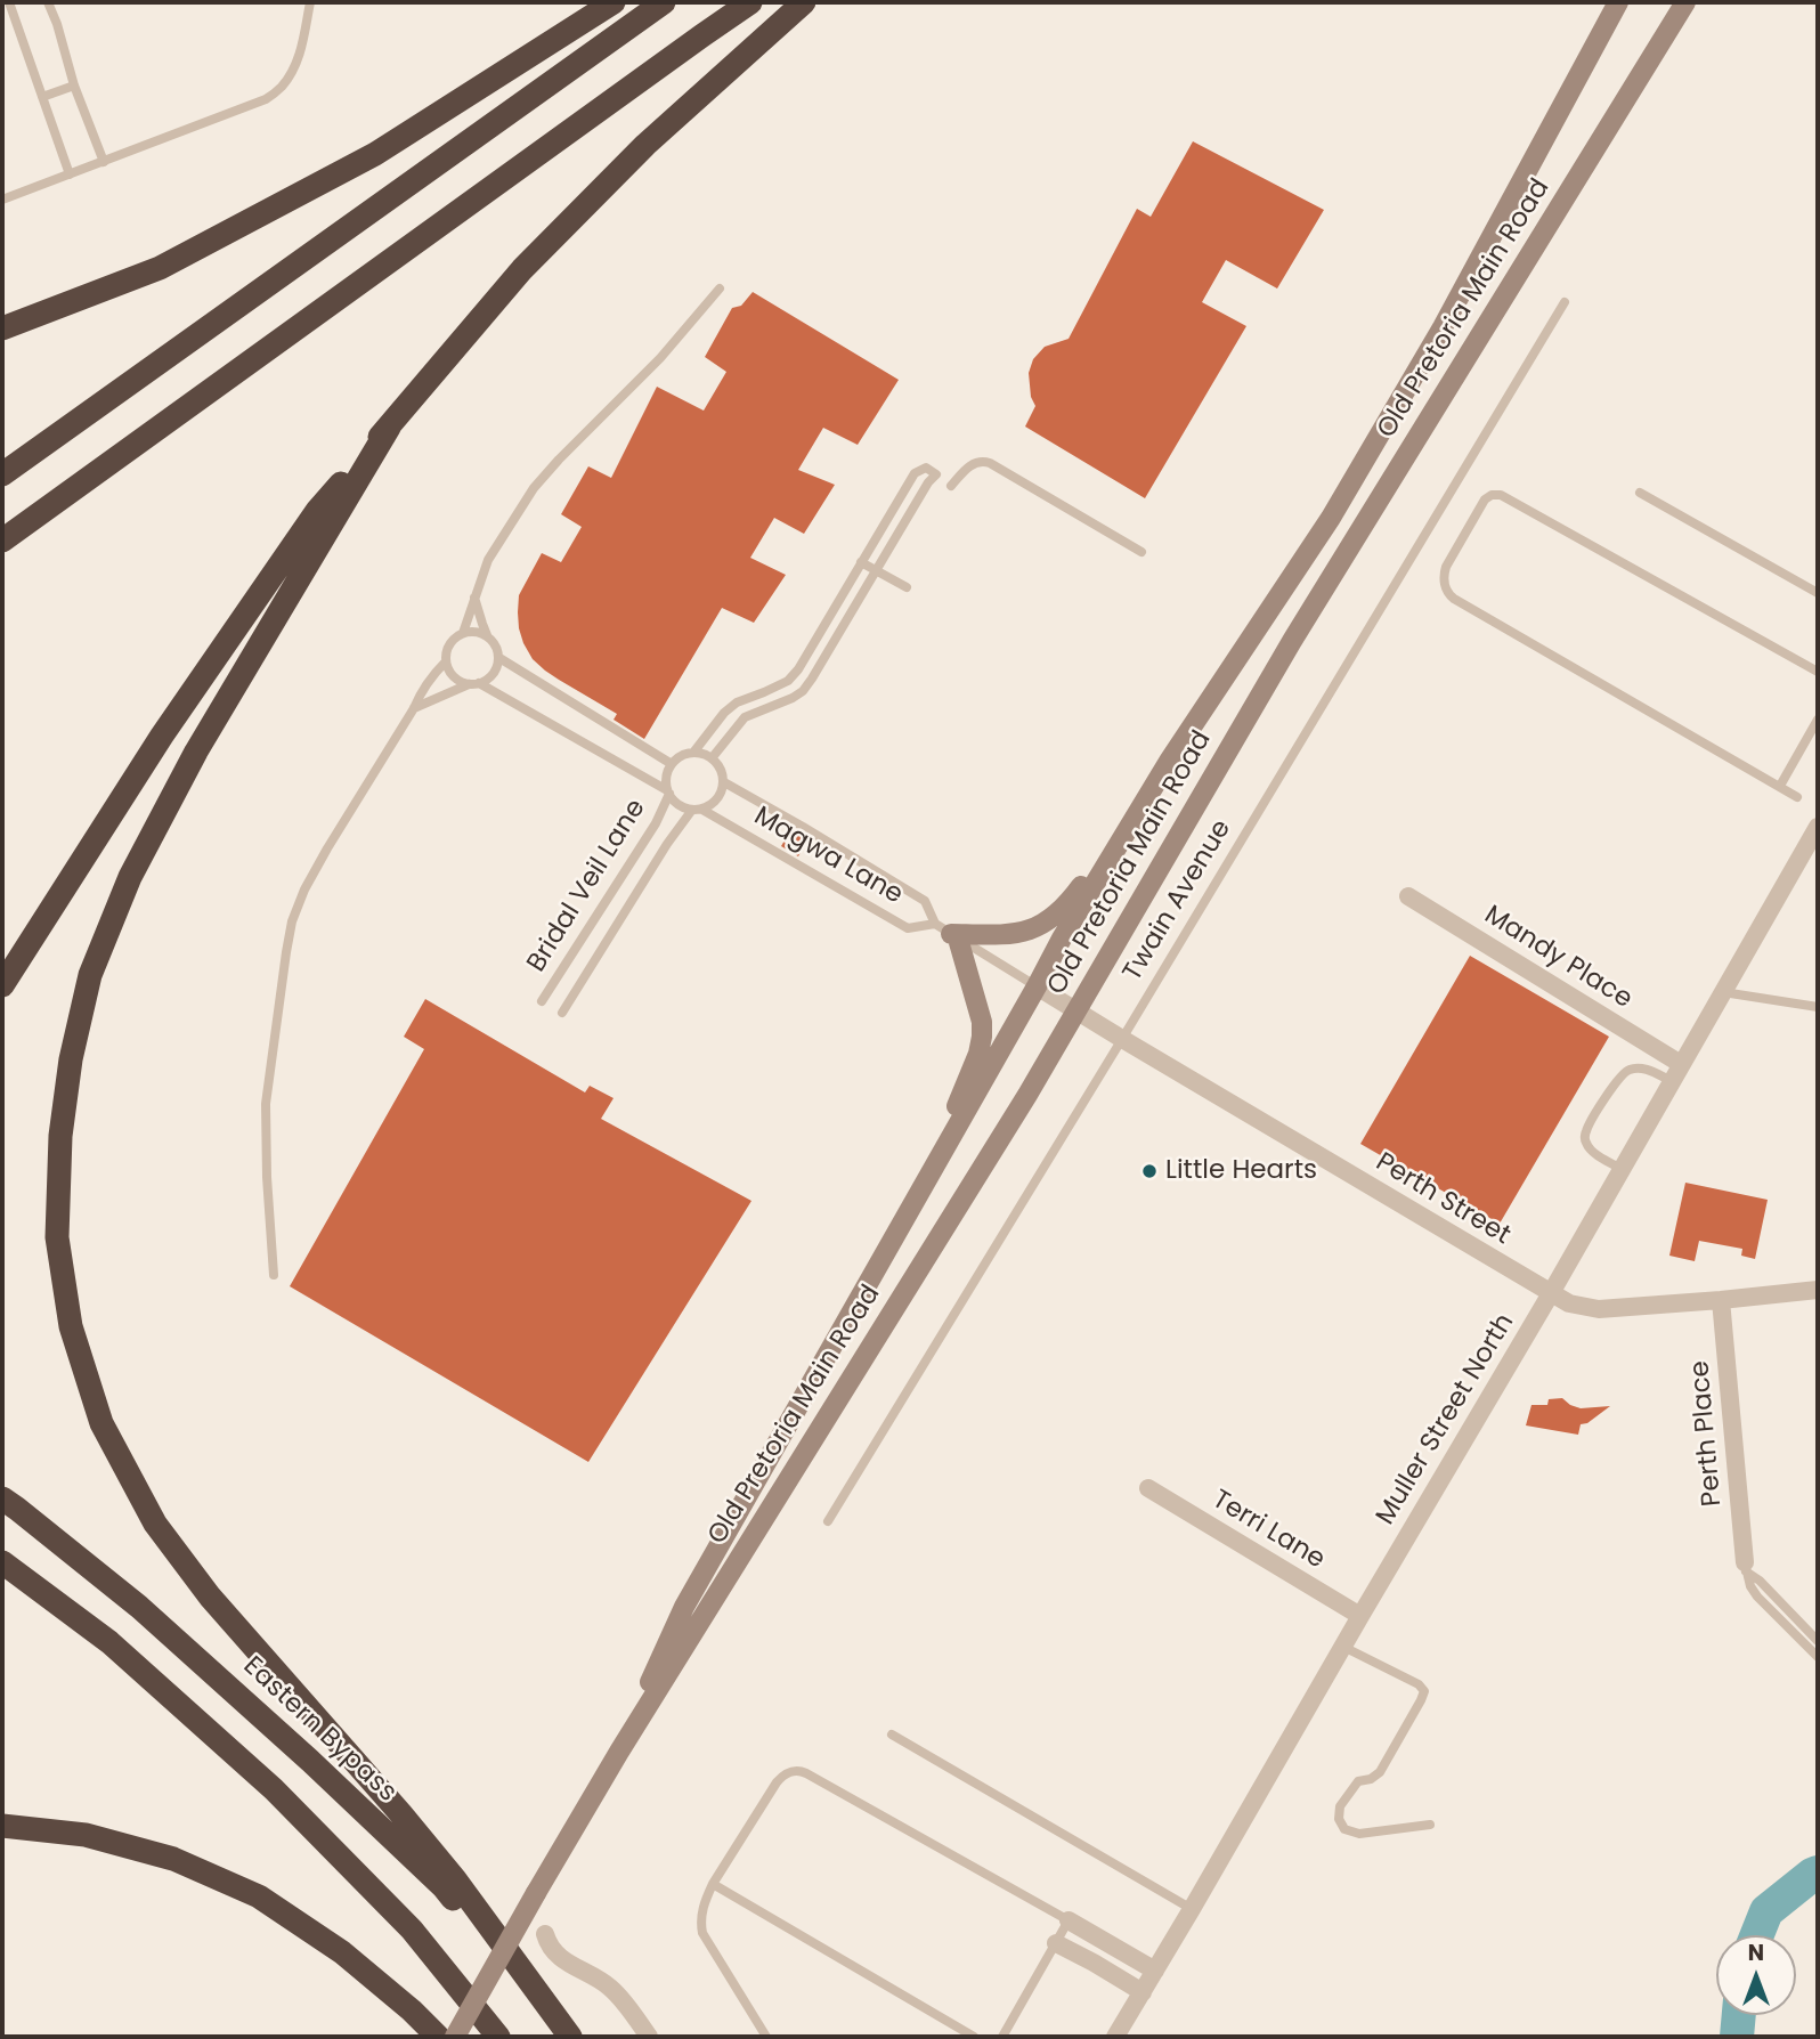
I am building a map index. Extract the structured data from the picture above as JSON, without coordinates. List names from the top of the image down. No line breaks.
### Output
{"streets":{"highway":["Eastern Bypass"],"main road":["Old Pretoria Main Road"],"street":["Mandy Place","Perth Street","Muller Street North","Perth Place","Terri Lane"],"lane":["Magwa Lane","Bridal Veil Lane","Twain Avenue"]},"crossings":[["Old Pretoria Main Road","Magwa Lane"],["Old Pretoria Main Road","Perth Street"],["Magwa Lane","Bridal Veil Lane"],["Magwa Lane","Perth Street"],["Twain Avenue","Perth Street"],["Mandy Place","Muller Street North"],["Perth Street","Muller Street North"],["Perth Street","Perth Place"],["Muller Street North","Terri Lane"]],"places":["Little Hearts"],"north":"top"}
